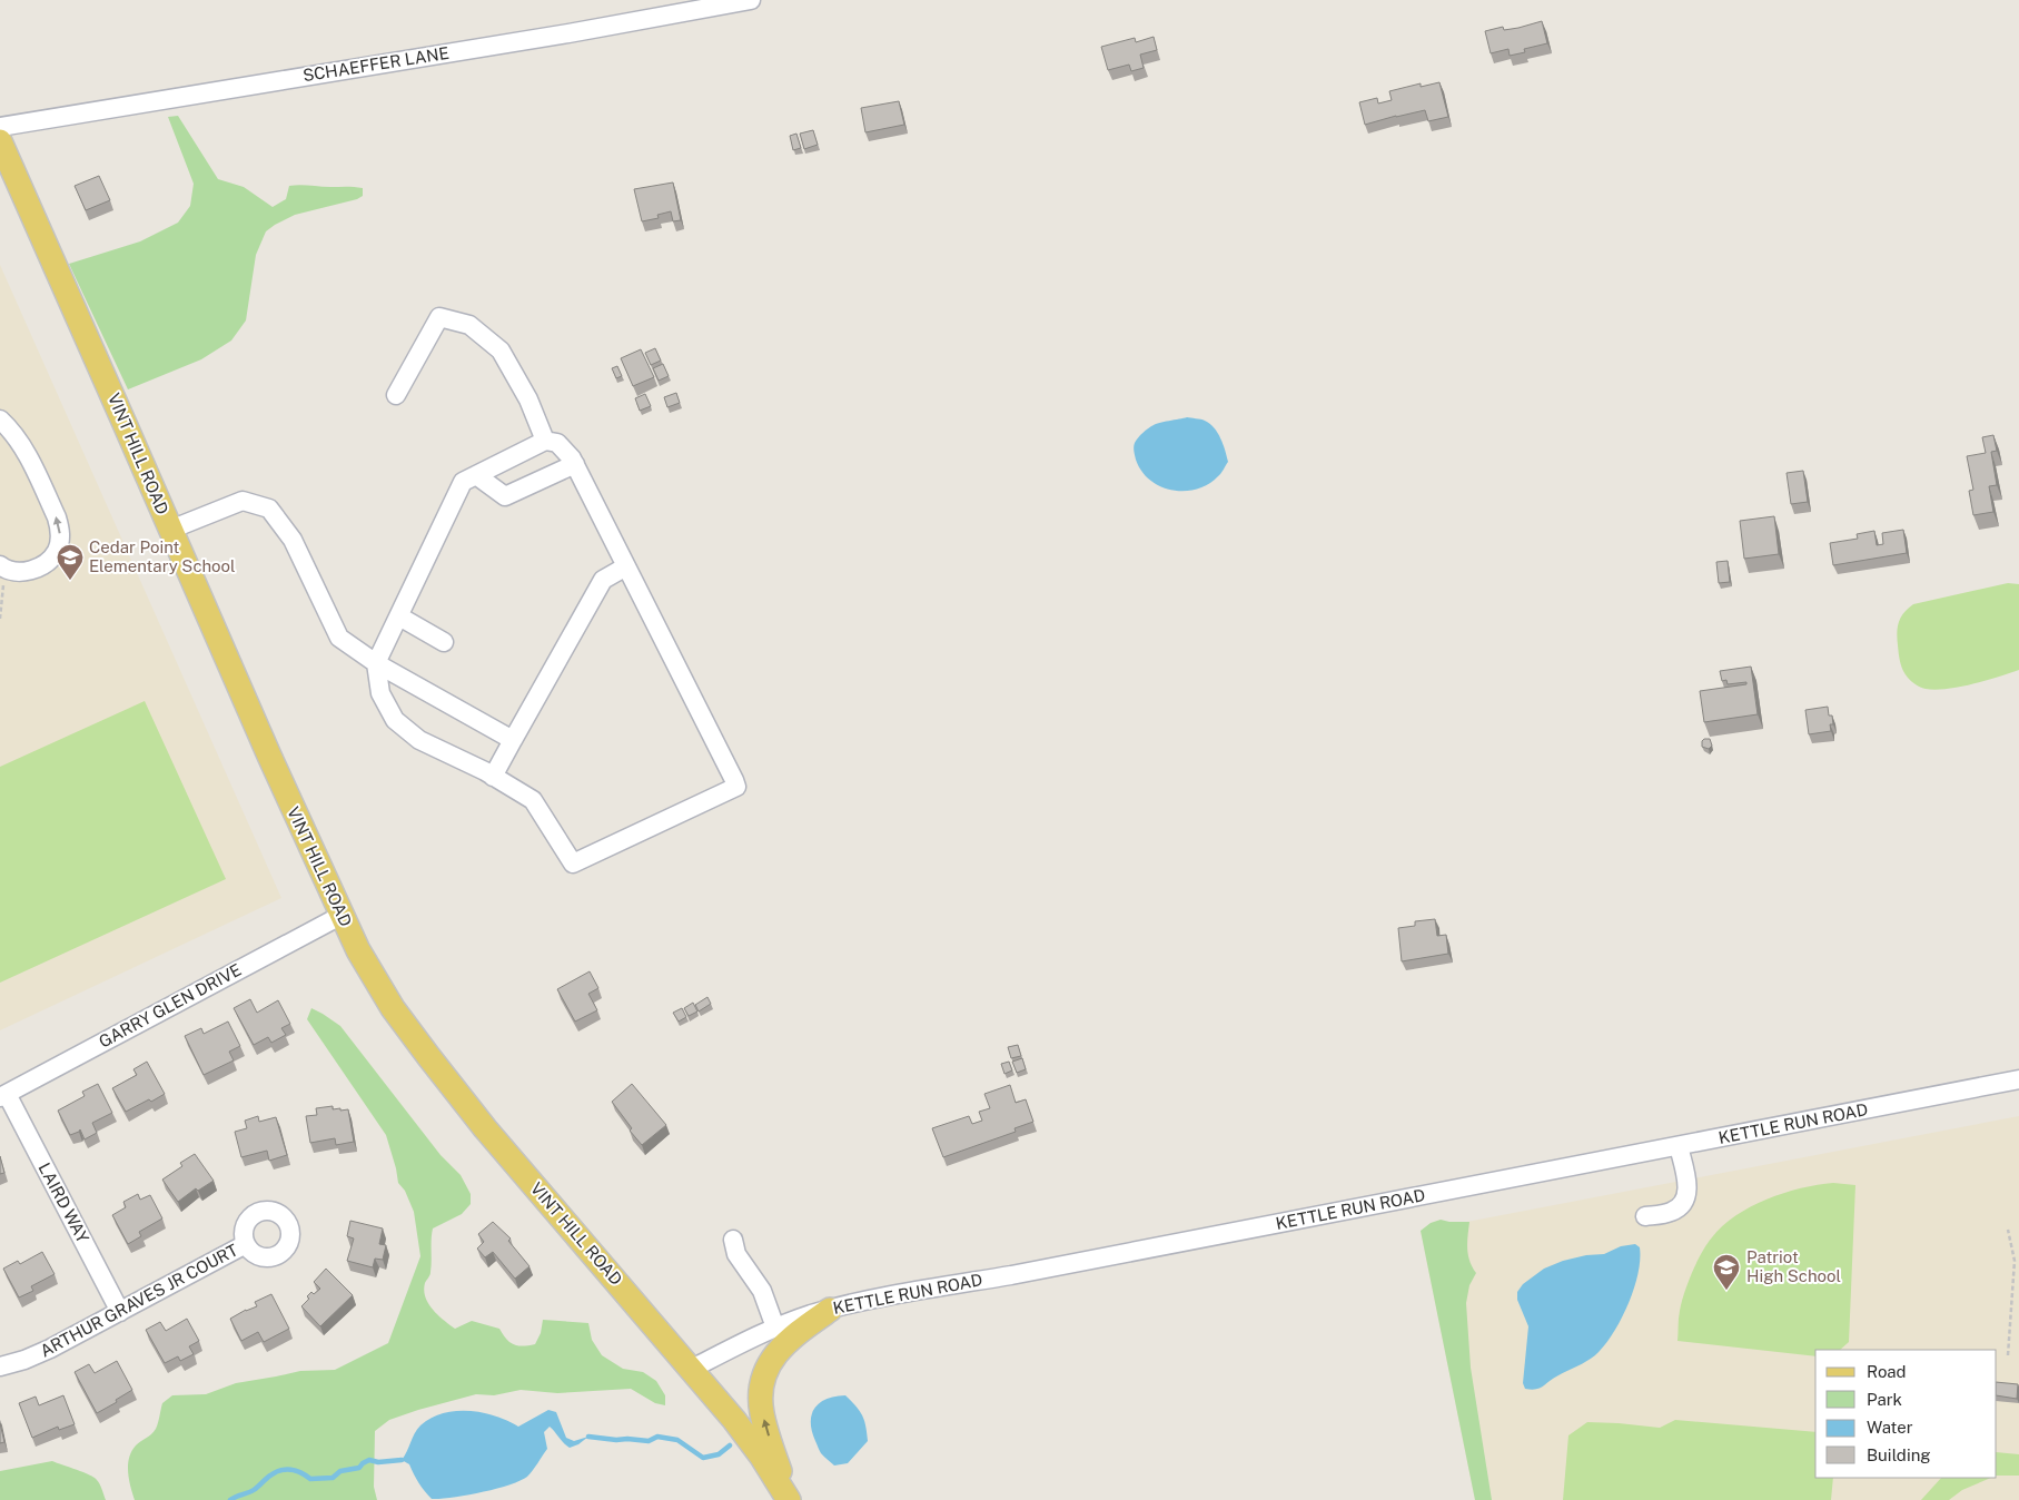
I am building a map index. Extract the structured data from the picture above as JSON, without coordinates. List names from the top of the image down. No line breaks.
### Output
{"streets":{"main road":["VINT HILL ROAD"],"street":["SCHAEFFER LANE","GARRY GLEN DRIVE","KETTLE RUN ROAD","LAIRD WAY","ARTHUR GRAVES JR COURT"]},"crossings":[["VINT HILL ROAD","GARRY GLEN DRIVE"],["VINT HILL ROAD","KETTLE RUN ROAD"],["GARRY GLEN DRIVE","LAIRD WAY"],["LAIRD WAY","ARTHUR GRAVES JR COURT"]],"places":{"school or university":["Cedar Point Elementary School","Patriot High School"]},"legend":["Road","Park","Water","Building"]}
